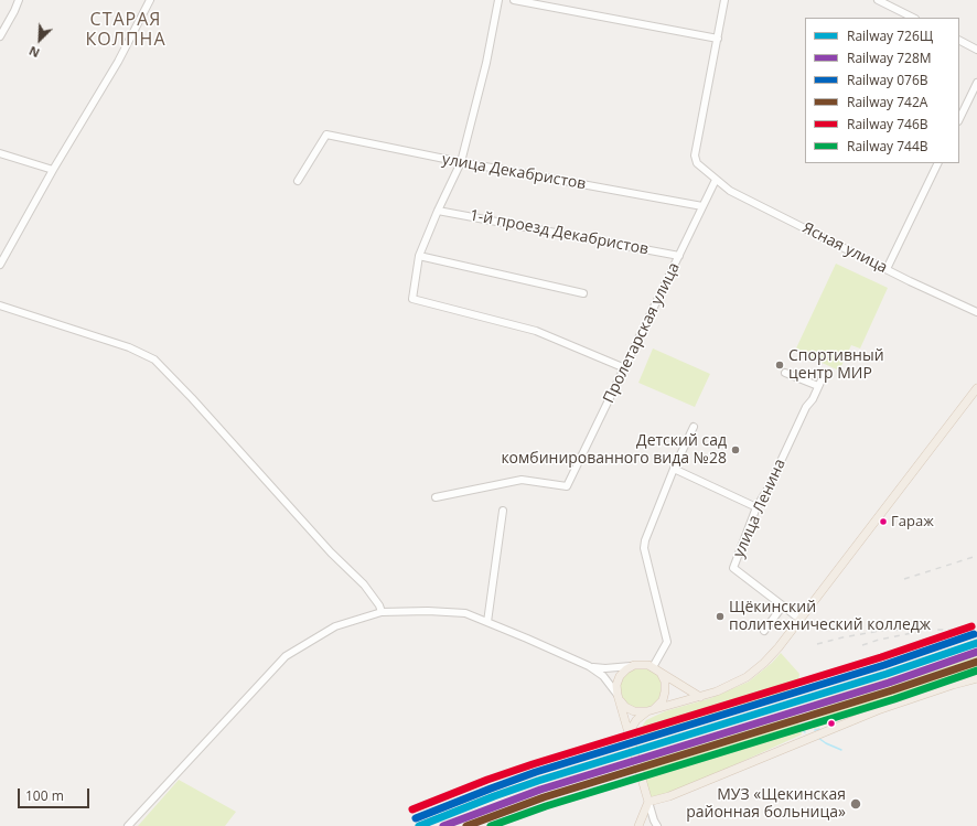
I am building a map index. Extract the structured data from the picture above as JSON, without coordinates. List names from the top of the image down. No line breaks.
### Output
{"streets":{"street":["улица Декабристов","1-й проезд Декабристов","Ясная улица","Пролетарская улица","улица Ленина"]},"crossings":[["улица Декабристов","Пролетарская улица"],["1-й проезд Декабристов","Пролетарская улица"],["Ясная улица","Пролетарская улица"]],"districts":["СТАРАЯ КОЛПНА"],"places":["Спортивный центр МИР","Детский сад комбинированного вида №28","Гараж","Щёкинский политехнический колледж","МУЗ «Щекинская районная больница»"],"lines":["rail line 746В","rail line 076В","rail line 726Щ","rail line 728М","rail line 742А","rail line 744В"],"legend":["Railway 726Щ","Railway 728М","Railway 076В","Railway 742А","Railway 746В","Railway 744В"],"scale_bar":"100 m","north":"bottom left"}
